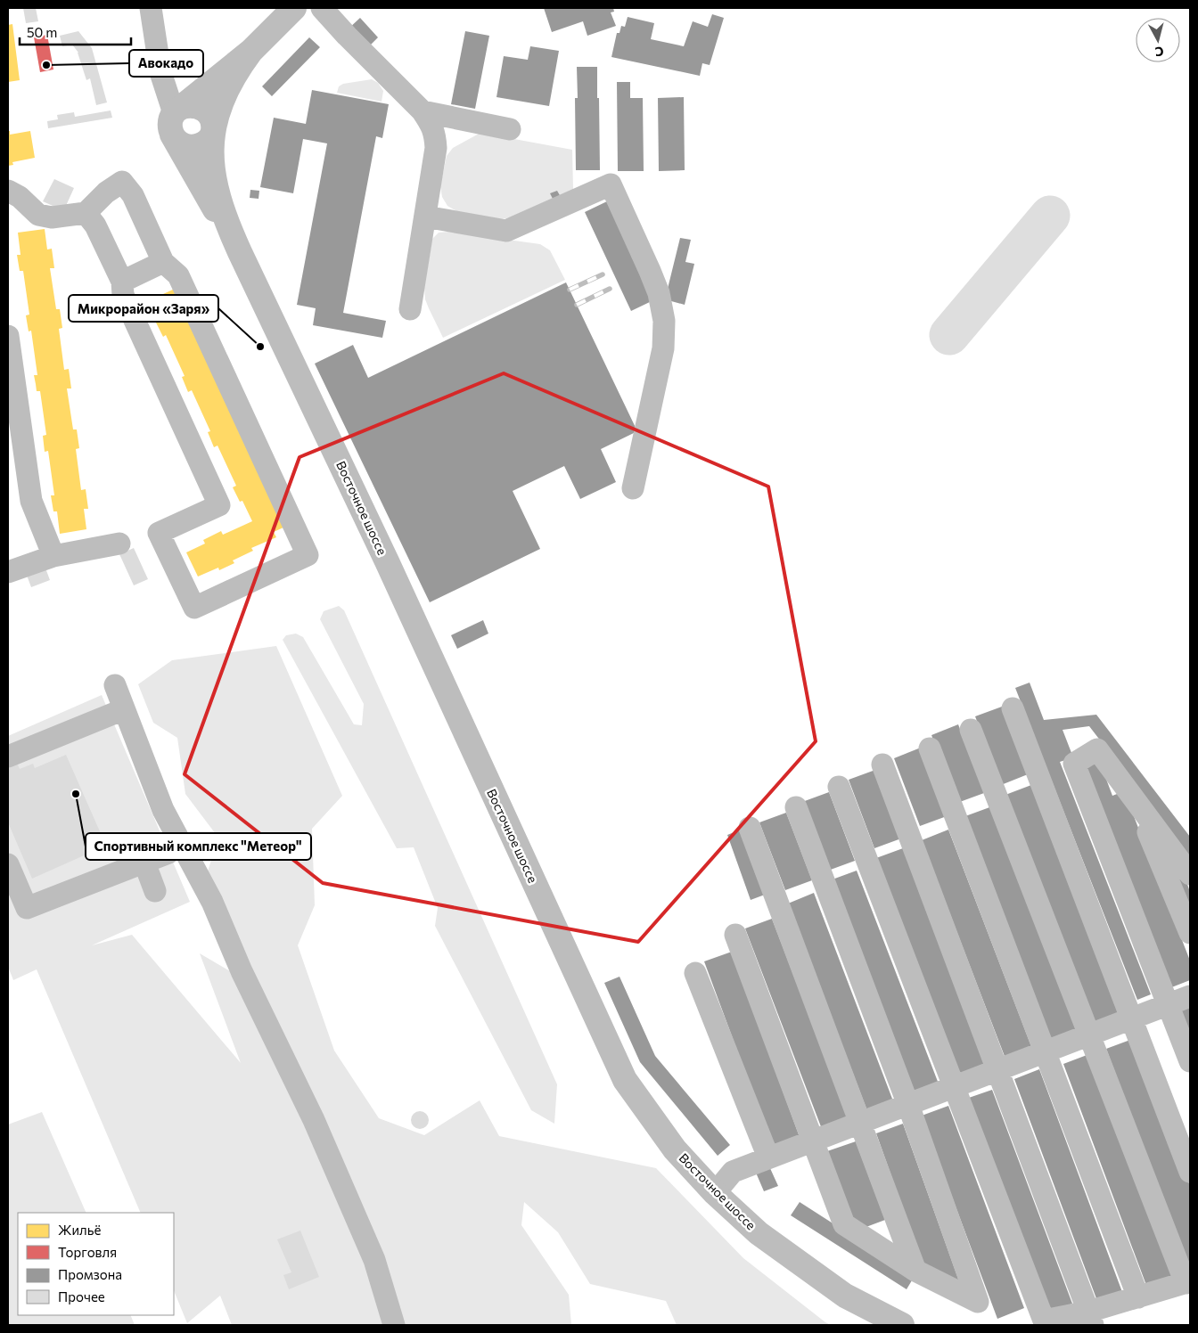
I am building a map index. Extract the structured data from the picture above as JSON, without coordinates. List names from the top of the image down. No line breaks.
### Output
{"streets":{"main road":["Восточное шоссе"]},"places":["Авокадо","Микрорайон «Заря»","Спортивный комплекс \"Метеор\""],"legend":["Жильё","Торговля","Промзона","Прочее"],"scale_bar":"50 m","north":"bottom"}
